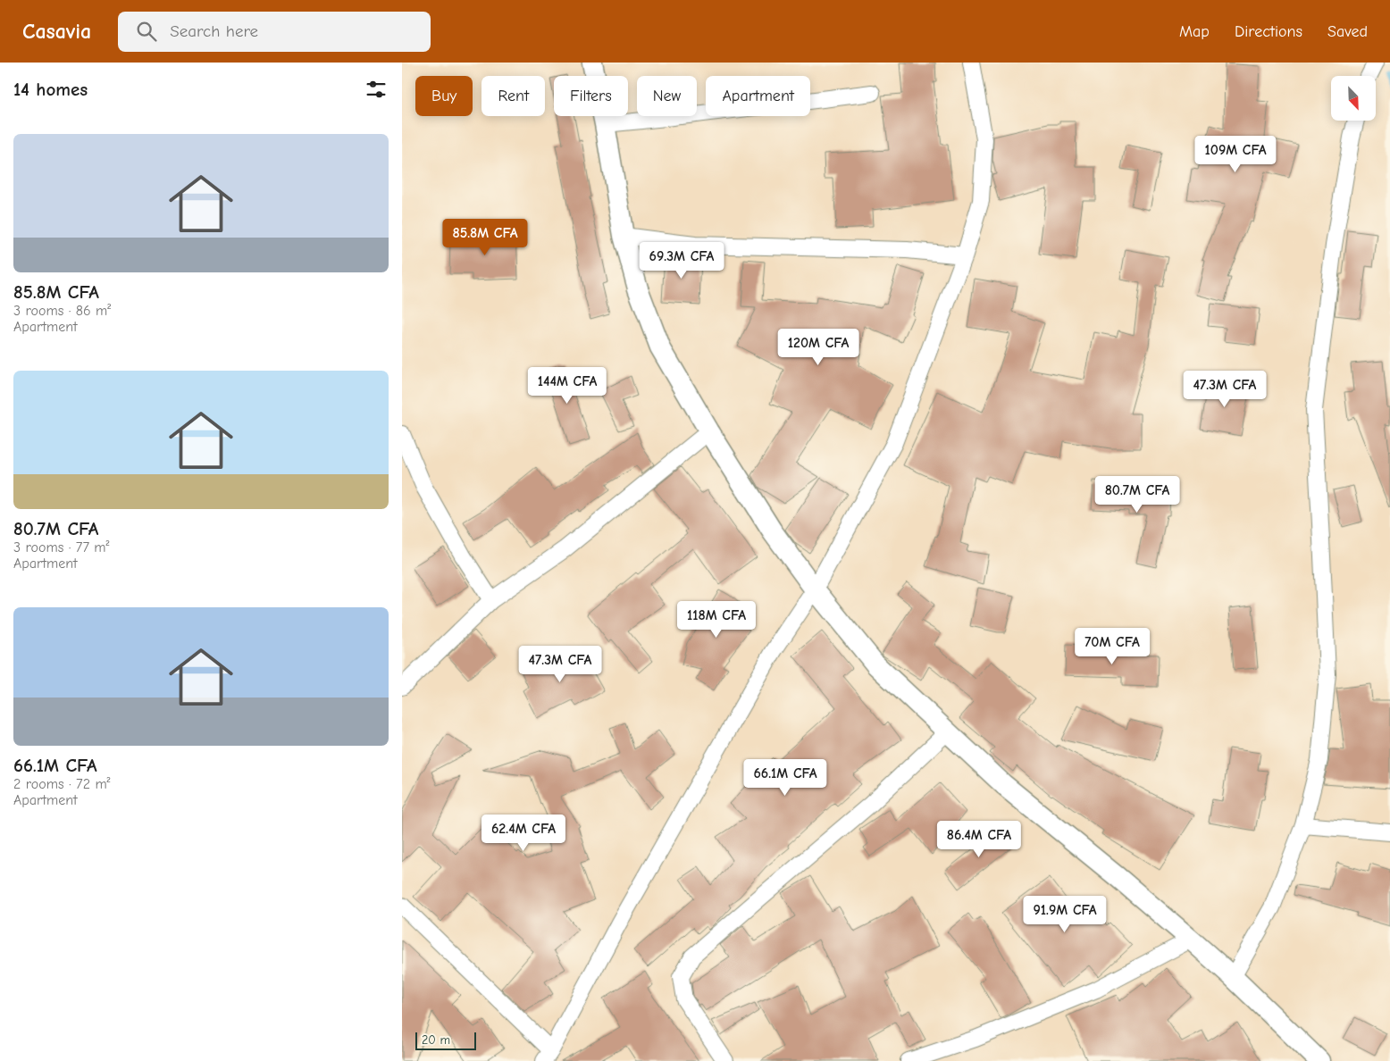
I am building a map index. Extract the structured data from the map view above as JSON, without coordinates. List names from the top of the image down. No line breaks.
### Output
{"scale_bar":"20 m","north":"bottom right","page":{"header":"Casavia","search":"Search here","nav":["Map","Directions","Saved"],"heading":"14 homes","chip":["Buy","Rent","Filters","New","Apartment"],"list":[{"name":"85.8M CFA","note":"3 rooms · 86 m² · Apartment"},{"name":"80.7M CFA","note":"3 rooms · 77 m² · Apartment"},{"name":"66.1M CFA","note":"2 rooms · 72 m² · Apartment"}],"price":["109M CFA","85.8M CFA","69.3M CFA","120M CFA","144M CFA","47.3M CFA","80.7M CFA","118M CFA","70M CFA","47.3M CFA","66.1M CFA","62.4M CFA","86.4M CFA","91.9M CFA"],"scale":"20 m"}}
